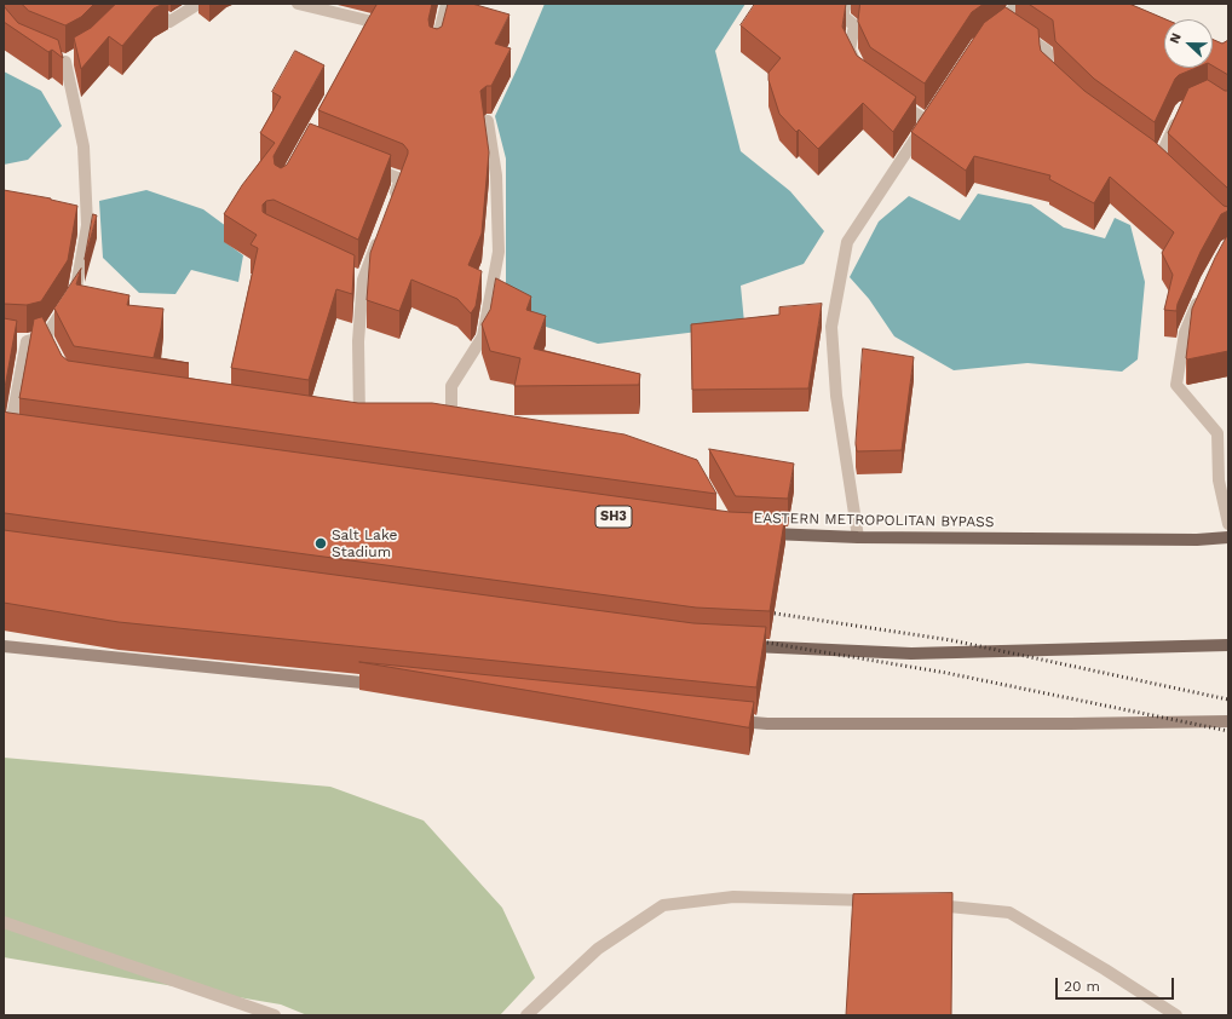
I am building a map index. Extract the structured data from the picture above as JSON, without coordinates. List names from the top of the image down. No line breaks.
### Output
{"streets":{"main road":["EASTERN METROPOLITAN BYPASS"]},"places":["Salt Lake Stadium"],"scale_bar":"20 m","north":"left"}
